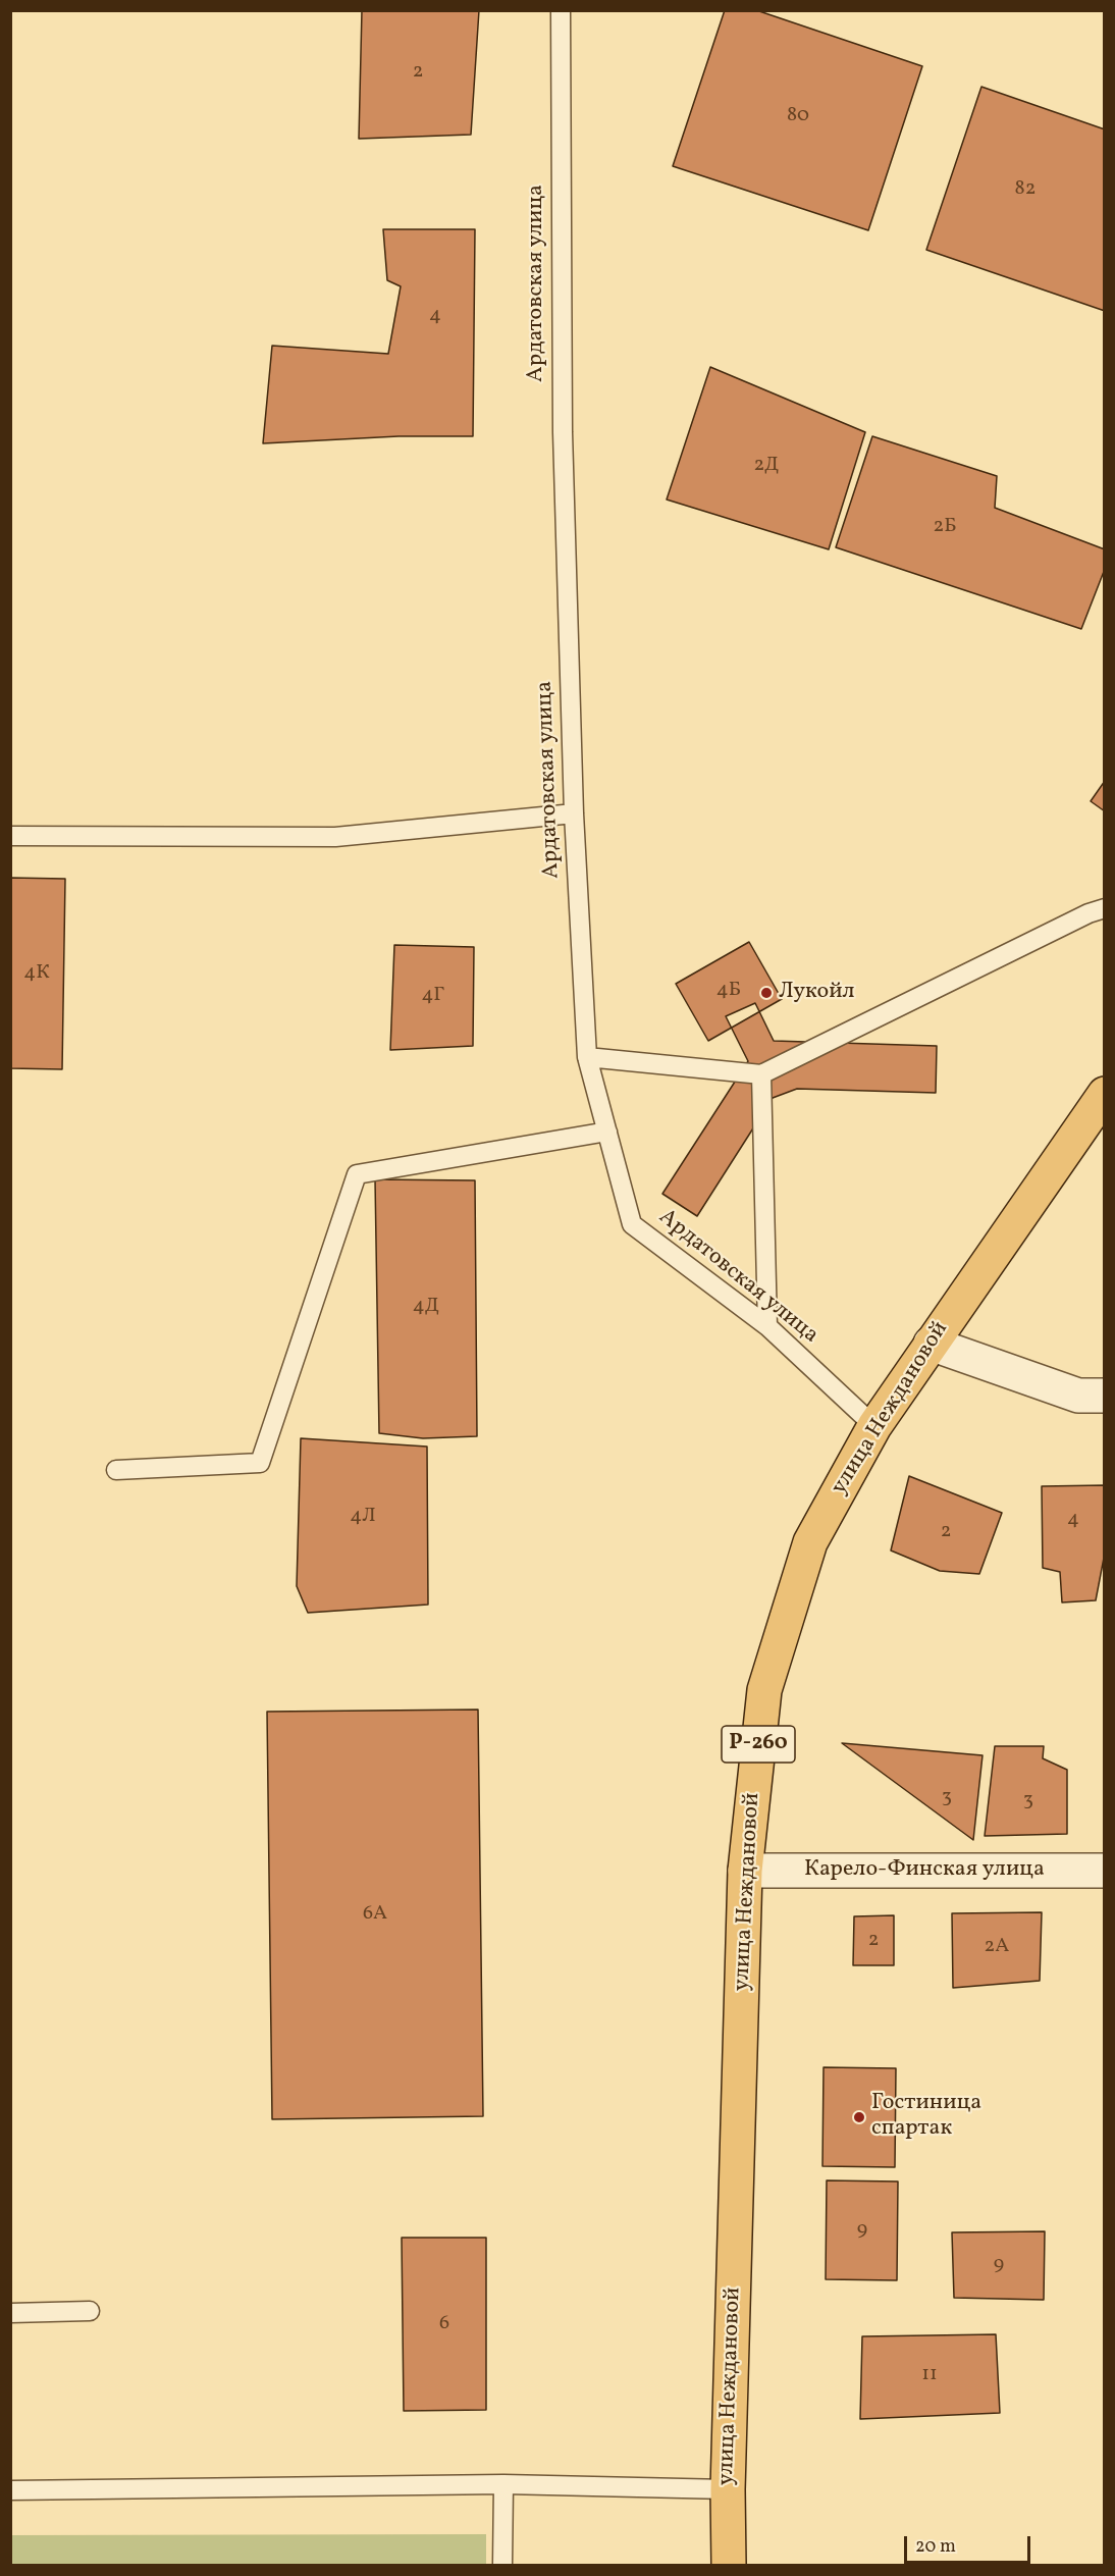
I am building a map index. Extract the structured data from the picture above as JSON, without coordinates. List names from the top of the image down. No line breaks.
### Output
{"streets":{"highway":["улица Неждановой","Р-260"],"street":["Карело-Финская улица"],"lane":["Ардатовская улица"]},"crossings":[["Ардатовская улица","улица Неждановой"],["улица Неждановой","Карело-Финская улица"]],"places":["Лукойл","Гостиница спартак"],"house_numbers":["2","80","82","4","2Д","2Б","4К","4Б","4Г","4Д","4Л","4","2","3","3","6А","2","2А","9","9","6","11"],"scale_bar":"20 m"}
